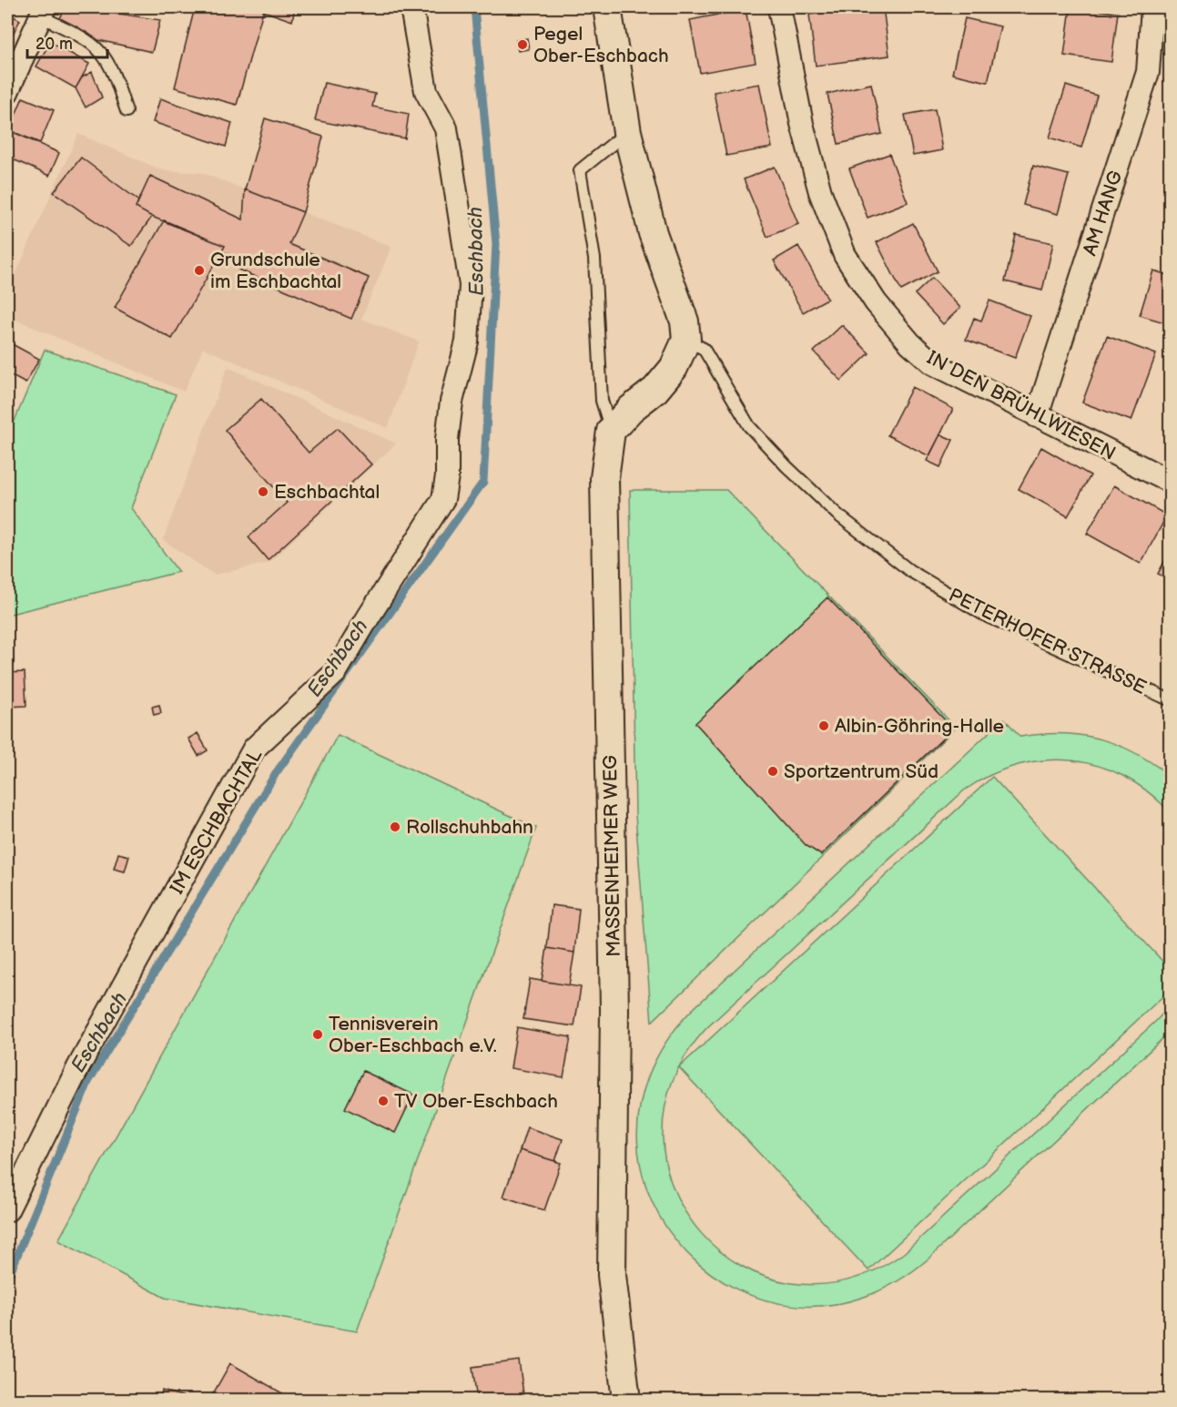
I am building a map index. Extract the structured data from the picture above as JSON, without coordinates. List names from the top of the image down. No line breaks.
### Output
{"streets":{"street":["AM HANG","IN DEN BRÜHLWIESEN","IM ESCHBACHTAL","MASSENHEIMER WEG"],"lane":["PETERHOFER STRASSE"]},"crossings":[["AM HANG","IN DEN BRÜHLWIESEN"]],"water":["Eschbach"],"places":["Pegel Ober-Eschbach","Grundschule im Eschbachtal","Eschbachtal","Albin-Göhring-Halle","Sportzentrum Süd","Rollschuhbahn","Tennisverein Ober-Eschbach e.V.","TV Ober-Eschbach"],"scale_bar":"20 m"}
